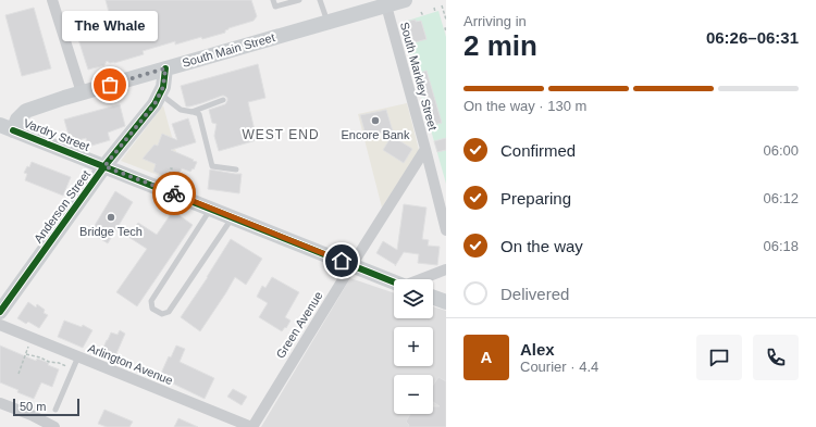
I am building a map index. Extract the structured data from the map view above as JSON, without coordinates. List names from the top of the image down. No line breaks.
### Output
{"streets":{"main road":["South Main Street","Vardry Street","Anderson Street"],"street":["South Markley Street","Green Avenue","Arlington Avenue"]},"crossings":[["South Main Street","South Markley Street"],["South Main Street","Vardry Street"],["South Main Street","Anderson Street"],["South Markley Street","Green Avenue"],["Vardry Street","Anderson Street"],["Vardry Street","Green Avenue"],["Green Avenue","Arlington Avenue"]],"districts":["WEST END"],"places":["The Whale","Encore Bank","Bridge Tech"],"scale_bar":"50 m","page":{"heading":["2 min","Arriving in","06:26–06:31"],"panel":["Alex","Courier · 4.4"],"bubble":"The Whale","bar":"On the way · 130 m","list":[["Confirmed","06:00"],["Preparing","06:12"],["On the way","06:18"],"Delivered"],"map_buttons":["+","−"],"round":"A","scale":"50 m"}}
